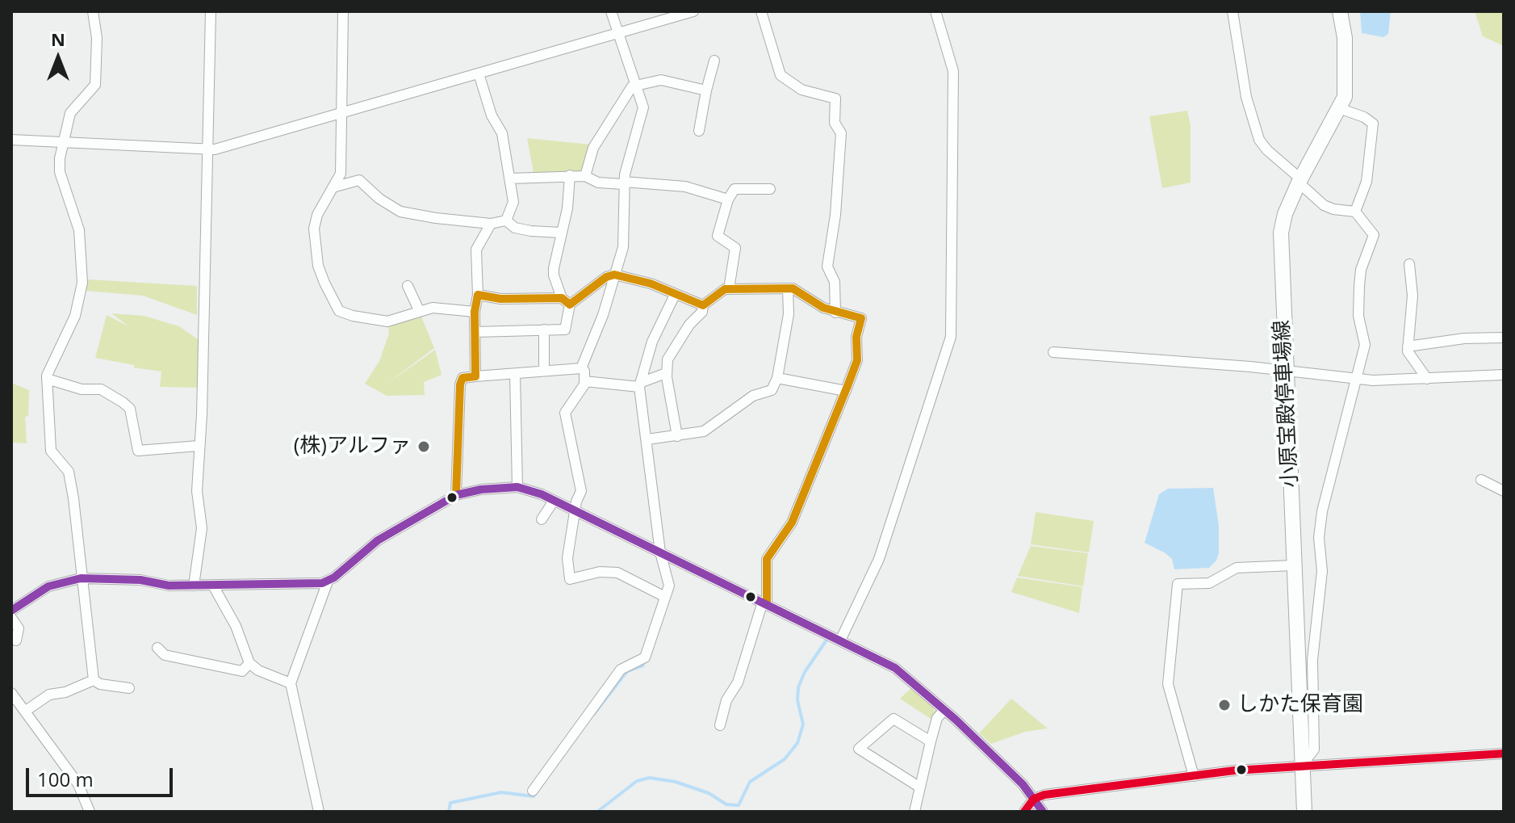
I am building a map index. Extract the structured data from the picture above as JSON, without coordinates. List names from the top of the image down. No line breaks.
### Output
{"streets":{"main road":["小原宝殿停車場線"]},"places":["(株)アルファ","しかた保育園"],"scale_bar":"100 m","north":"top"}
